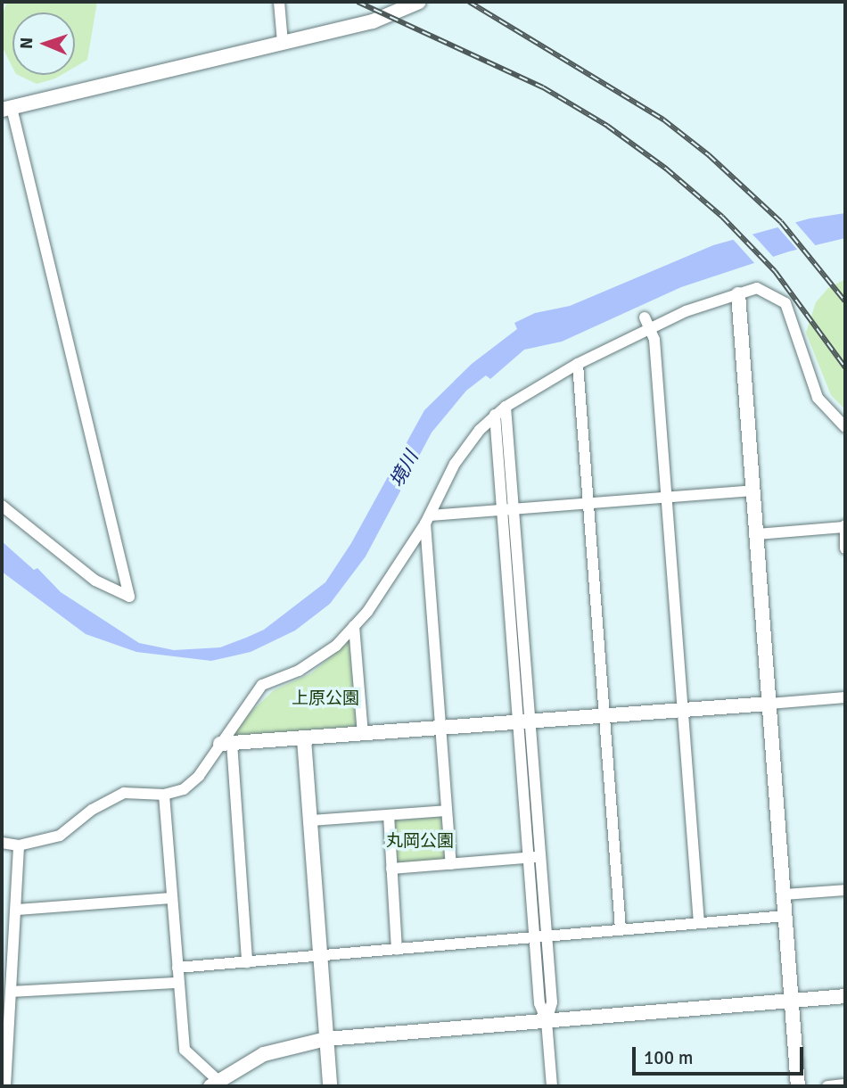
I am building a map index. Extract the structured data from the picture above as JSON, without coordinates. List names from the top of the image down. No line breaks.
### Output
{"water":["境川"],"parks":["上原公園","丸岡公園"],"scale_bar":"100 m","north":"left"}
